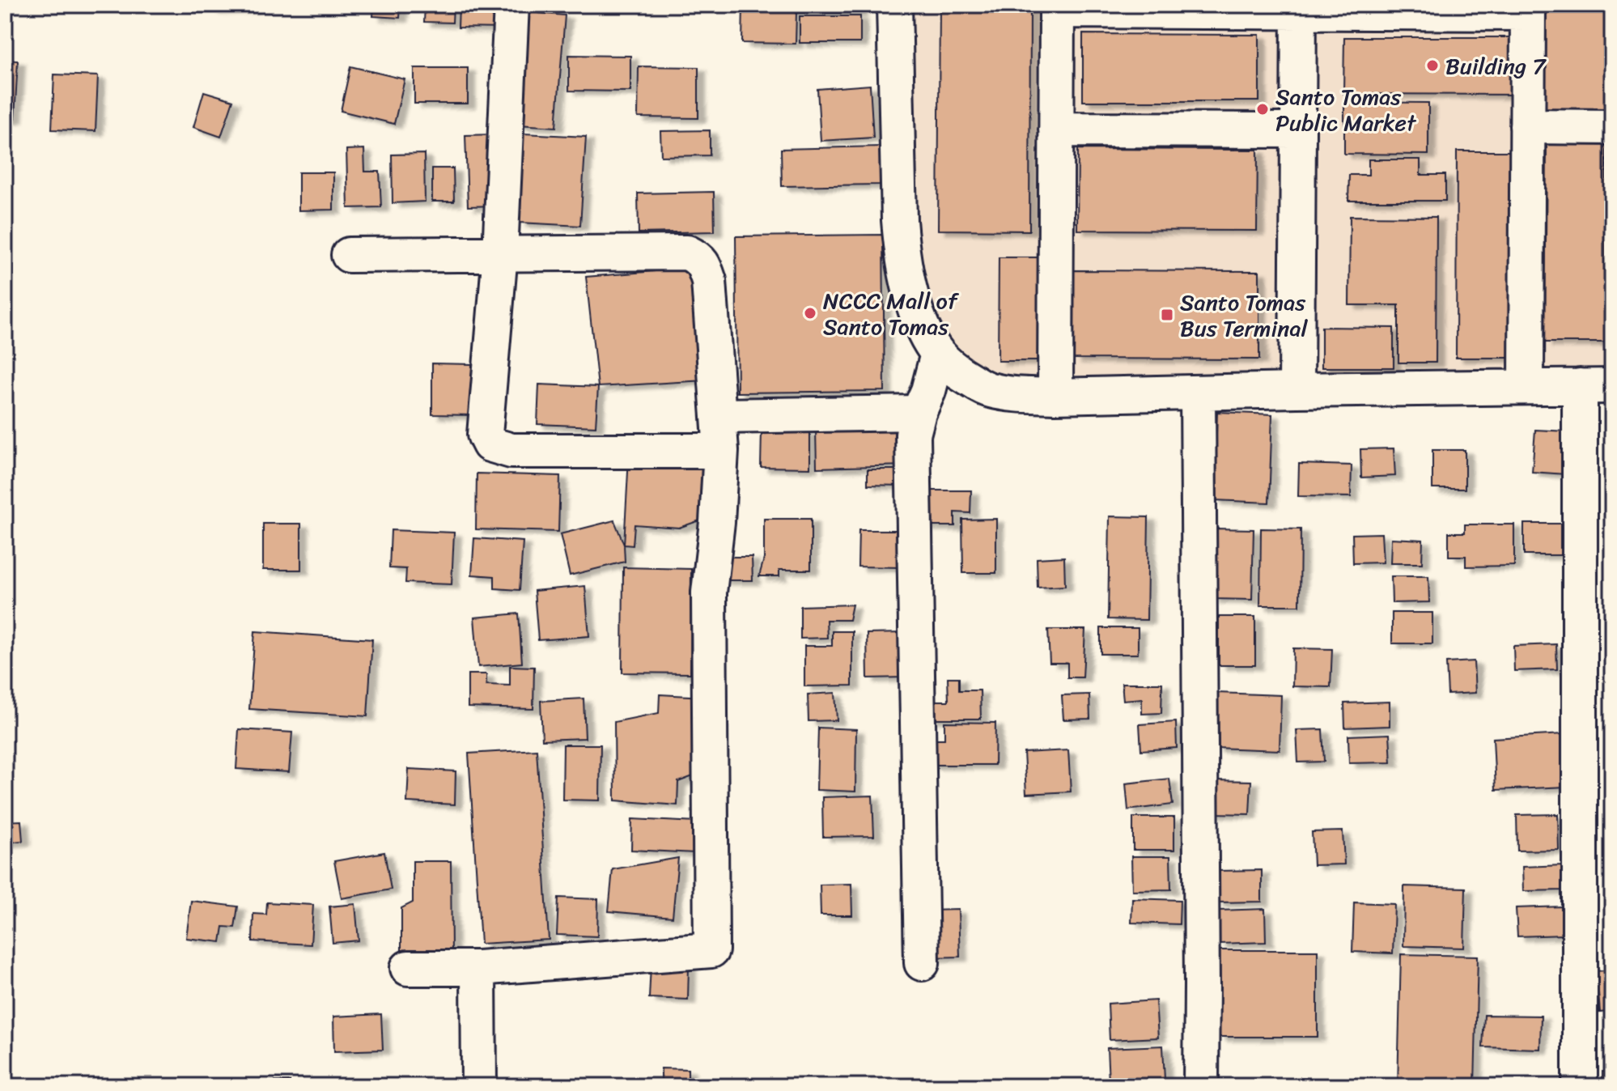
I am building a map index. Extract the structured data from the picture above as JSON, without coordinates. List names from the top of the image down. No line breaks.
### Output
{"places":{"other":["Building 7","Santo Tomas Public Market","NCCC Mall of Santo Tomas"],"transit":["Santo Tomas Bus Terminal"]}}
